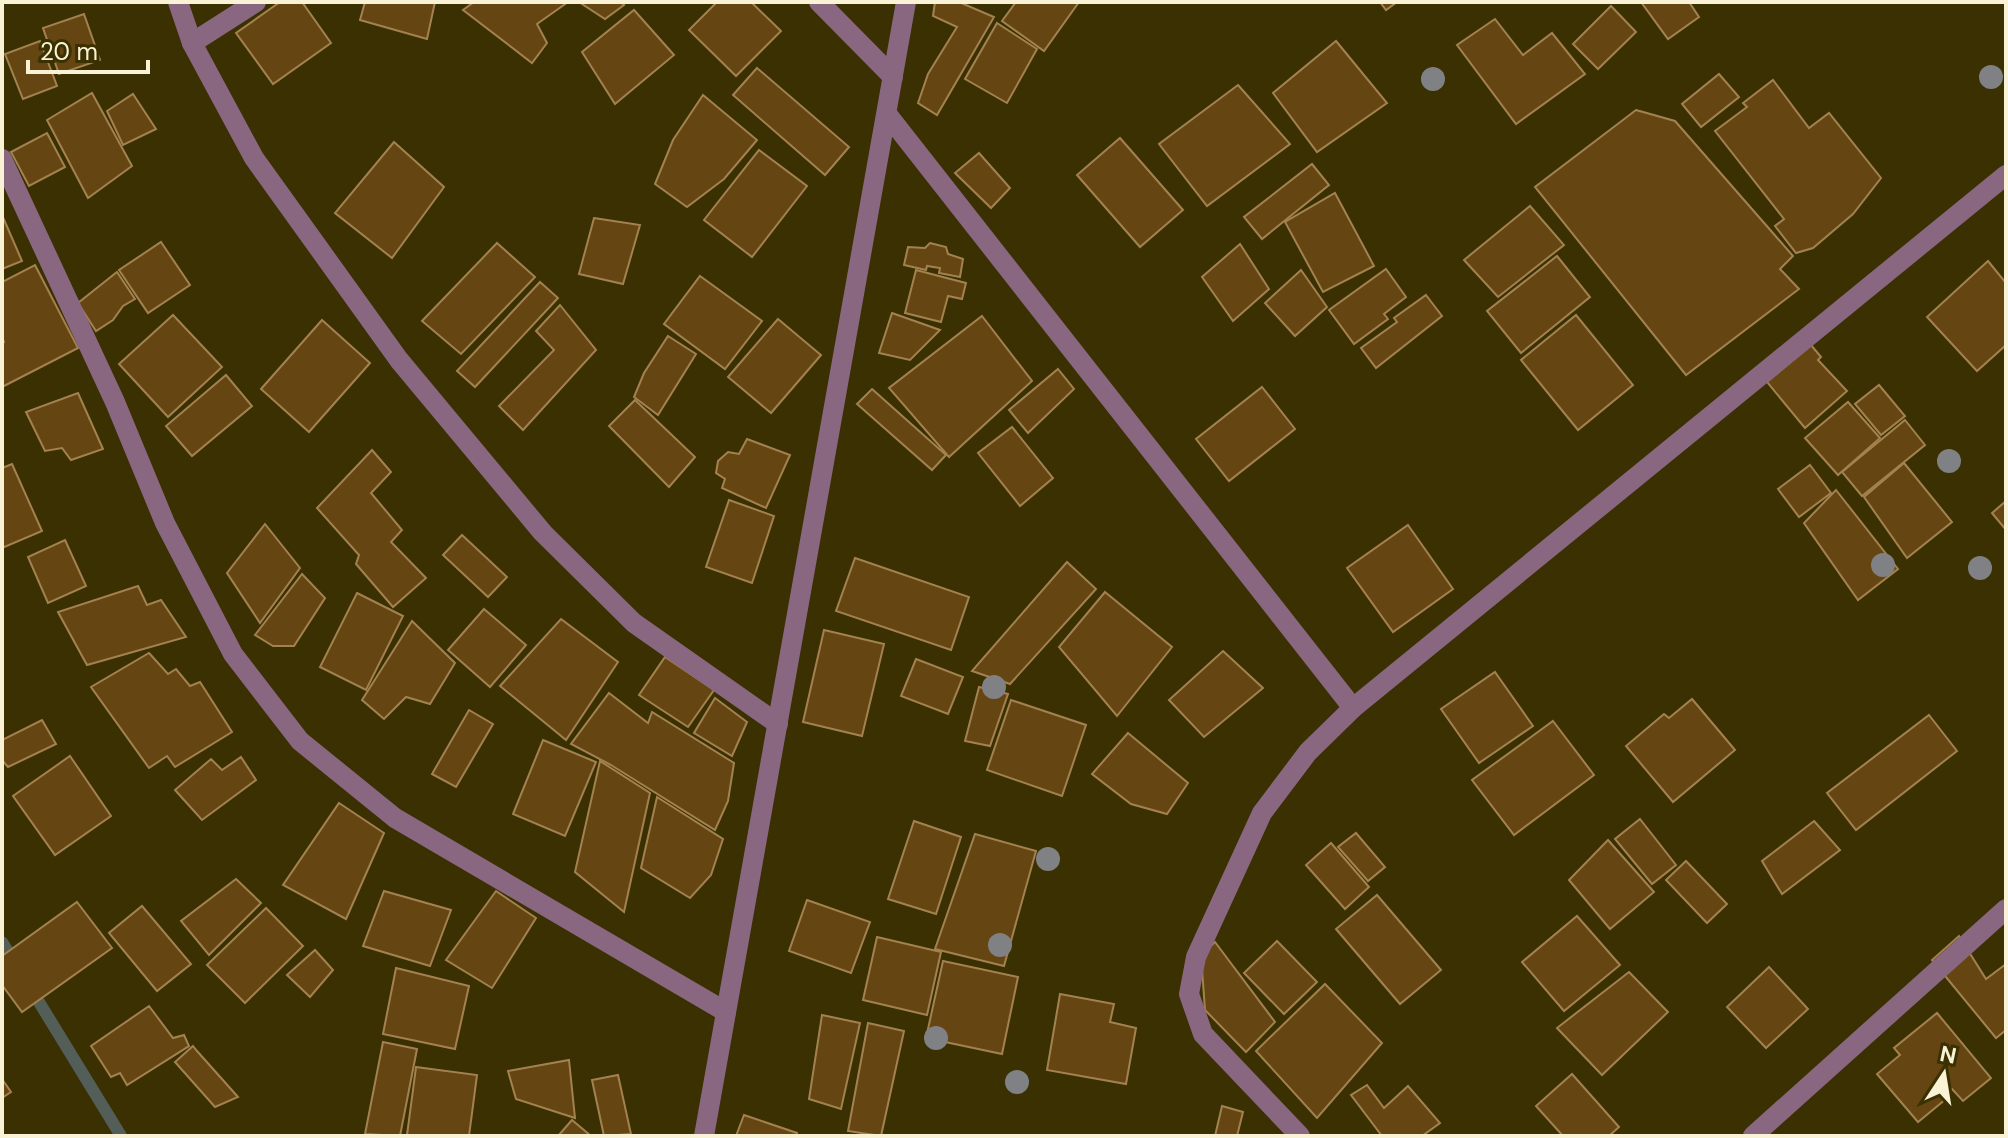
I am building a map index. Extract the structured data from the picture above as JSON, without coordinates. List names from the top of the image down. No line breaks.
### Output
{"scale_bar":"20 m","north":"top"}
